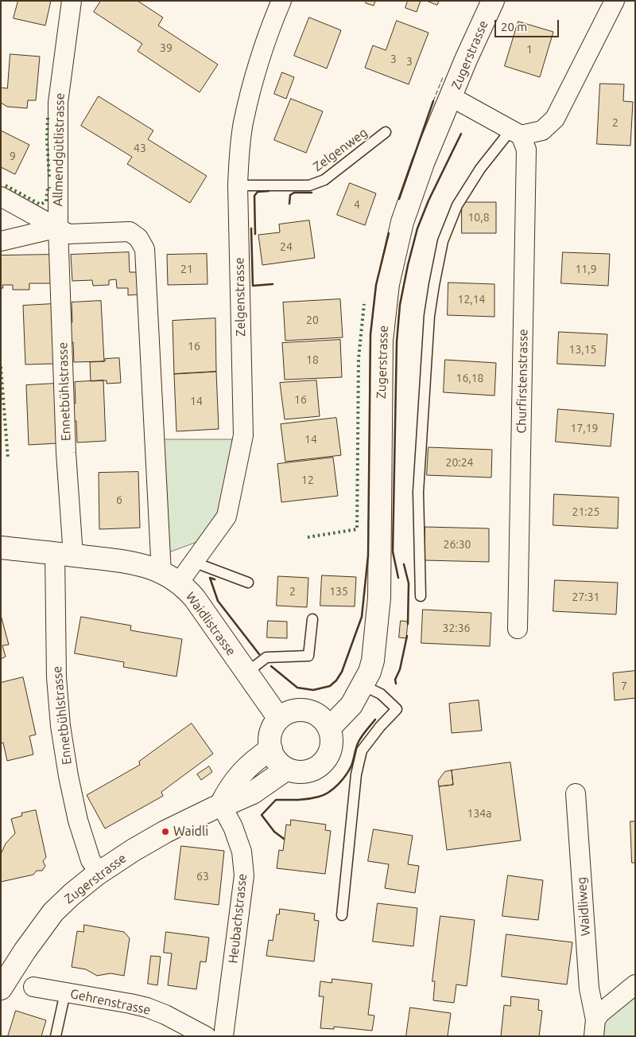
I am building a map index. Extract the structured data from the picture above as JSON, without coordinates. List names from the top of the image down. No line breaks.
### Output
{"streets":{"main road":["Zugerstrasse","Waidlistrasse"],"street":["Allmendgütlistrasse","Zelgenstrasse","Churfirstenstrasse","Ennetbühlstrasse","Waidliweg","Heubachstrasse","Gehrenstrasse"],"lane":["Zelgenweg"]},"crossings":[["Zugerstrasse","Ennetbühlstrasse"],["Zugerstrasse","Waidlistrasse"],["Zugerstrasse","Heubachstrasse"],["Allmendgütlistrasse","Ennetbühlstrasse"],["Zelgenweg","Zelgenstrasse"],["Zelgenstrasse","Waidlistrasse"],["Ennetbühlstrasse","Waidlistrasse"]],"places":["Waidli"],"house_numbers":["39","1","3","3","2","43","9","4","10,8","24","21","11,9","12,14","20","16","13,15","18","16,18","16","14","17,19","14","20:24","12","6","21:25","26:30","2","135","27:31","32:36","7","134a","63"],"scale_bar":"20 m"}
